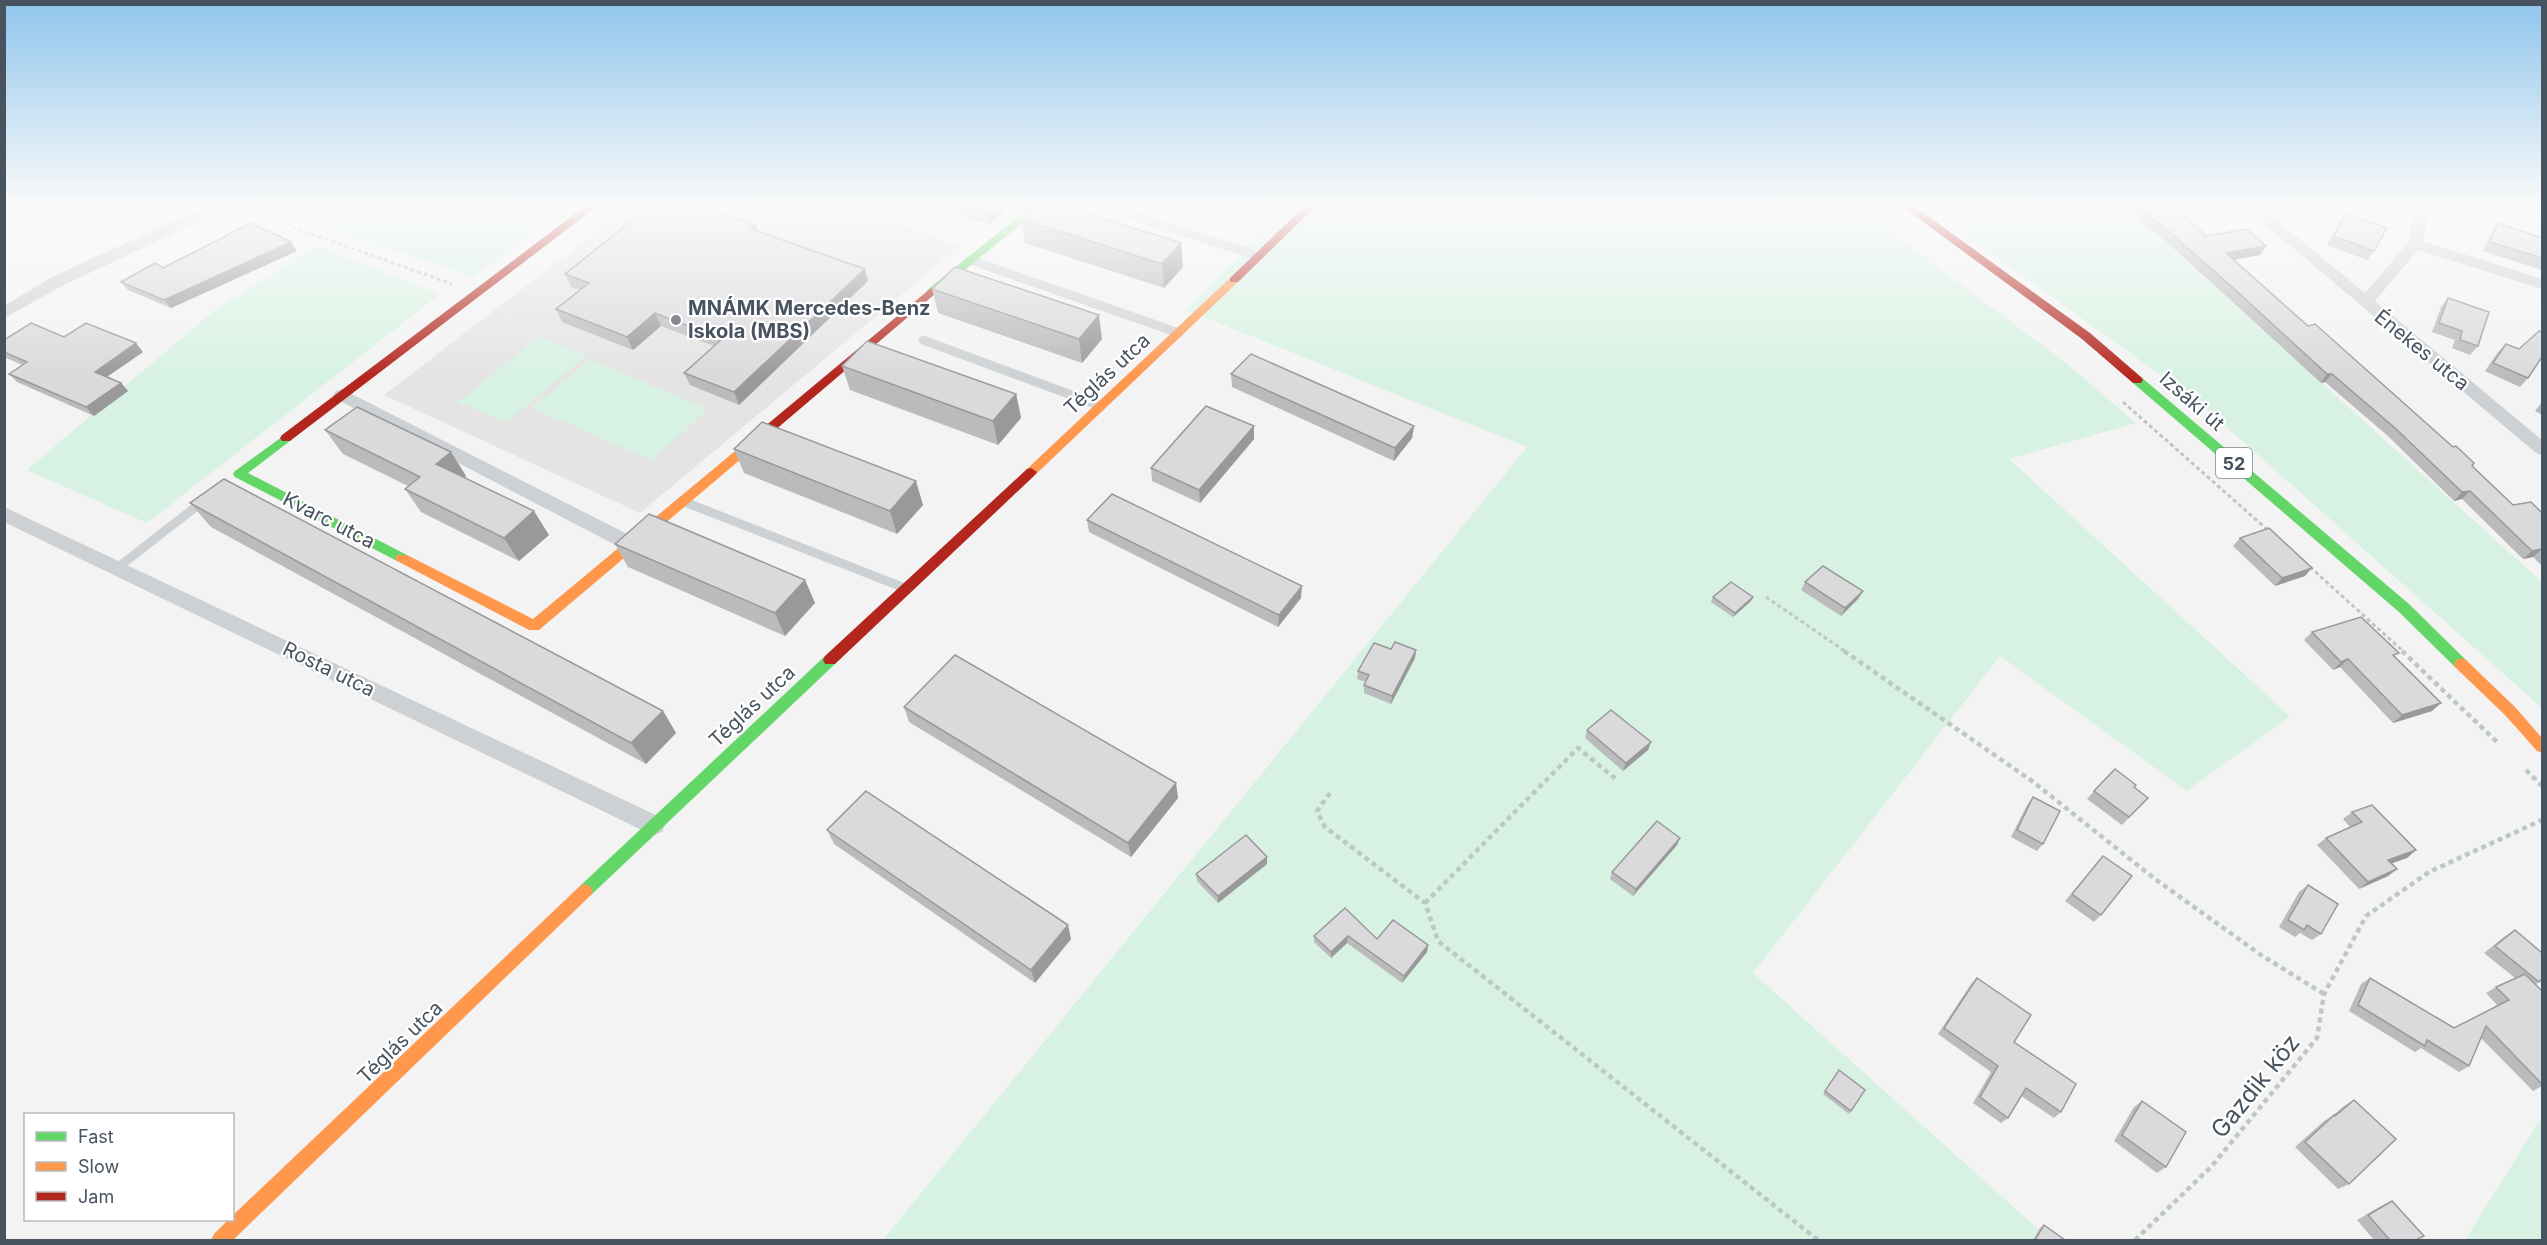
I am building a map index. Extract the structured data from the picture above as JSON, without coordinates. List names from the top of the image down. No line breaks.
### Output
{"streets":{"street":["Énekes utca","Téglás utca","Izsáki út","52","Kvarc utca","Rosta utca"],"path":["Gazdik köz"]},"crossings":[["Téglás utca","Rosta utca"]],"places":["MNÁMK Mercedes-Benz Iskola (MBS)"],"legend":["Fast","Slow","Jam"]}
